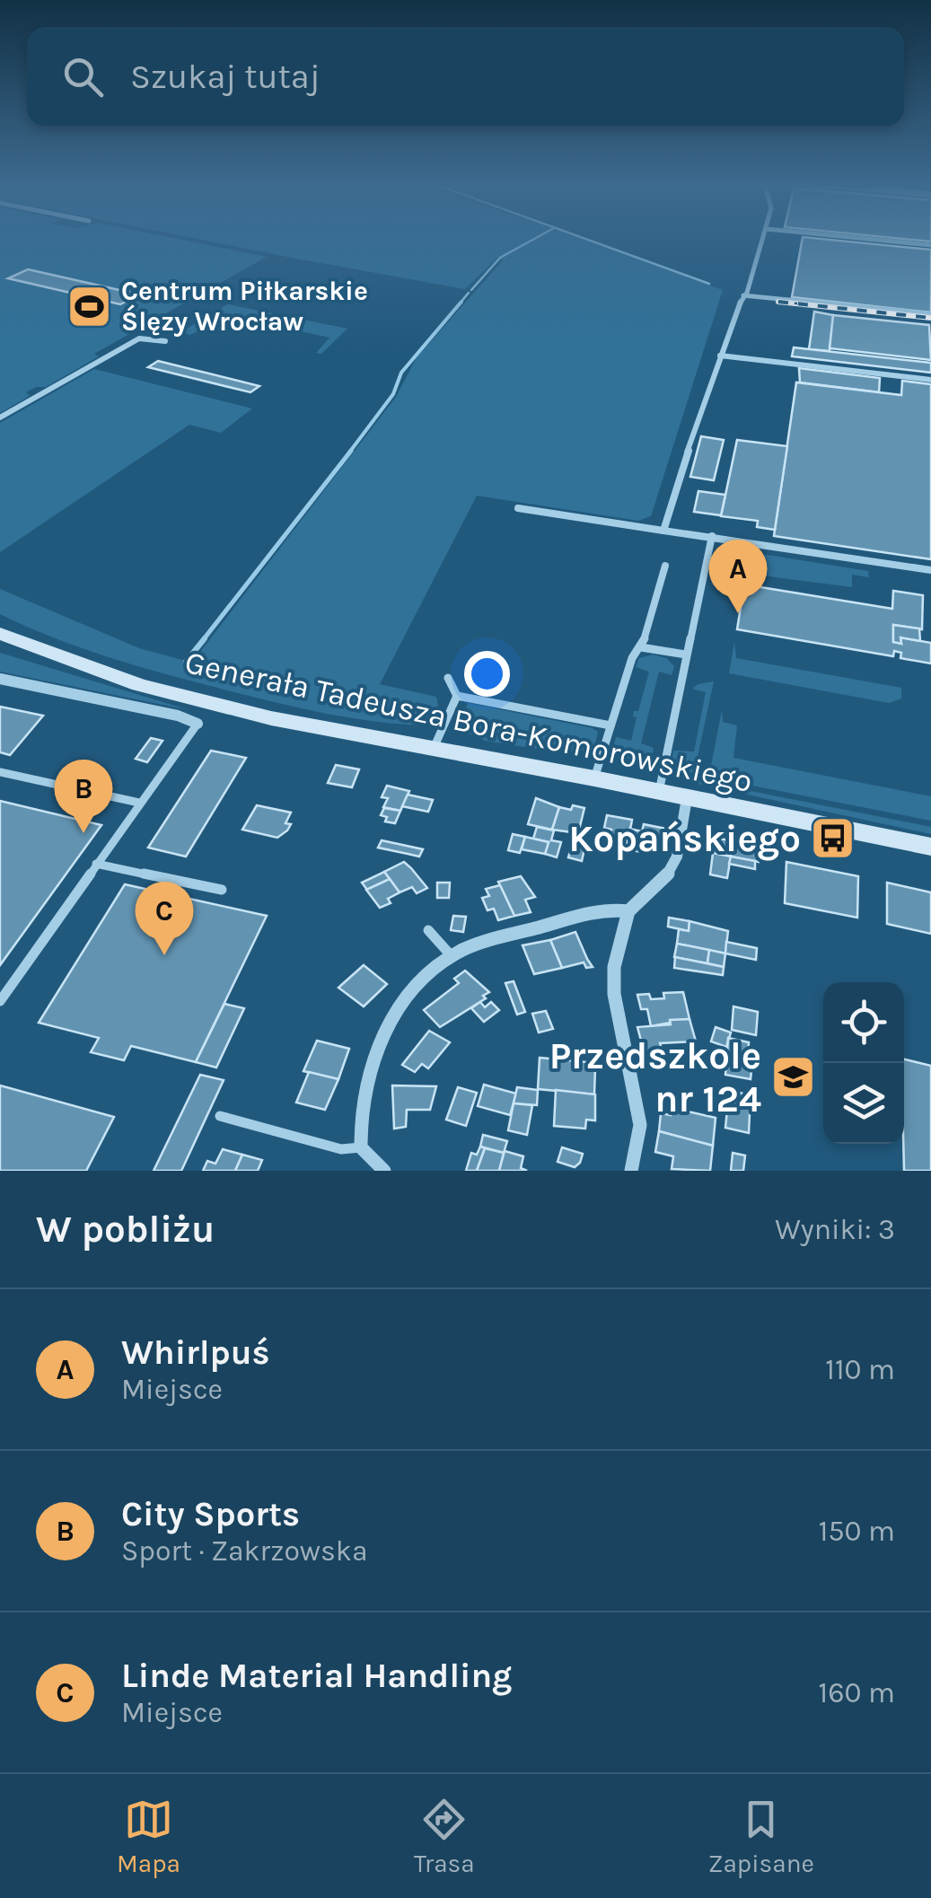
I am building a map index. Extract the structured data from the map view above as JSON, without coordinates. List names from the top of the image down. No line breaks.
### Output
{"streets":{"street":["Generała Tadeusza Bora-Komorowskiego"]},"places":{"sports":["Centrum Piłkarskie Ślęzy Wrocław"],"bus stop":["Kopańskiego"],"school or university":["Przedszkole nr 124"]},"page":{"search":"Szukaj tutaj","pins":["A","B","C"],"heading":["W pobliżu","Wyniki: 3"],"list":[{"mark":"A","name":"Whirlpuś","note":"Miejsce","value":"110 m"},{"mark":"B","name":"City Sports","note":"Sport · Zakrzowska","value":"150 m"},{"mark":"C","name":"Linde Material Handling","note":"Miejsce","value":"160 m"}],"nav":["Mapa","Trasa","Zapisane"]}}
